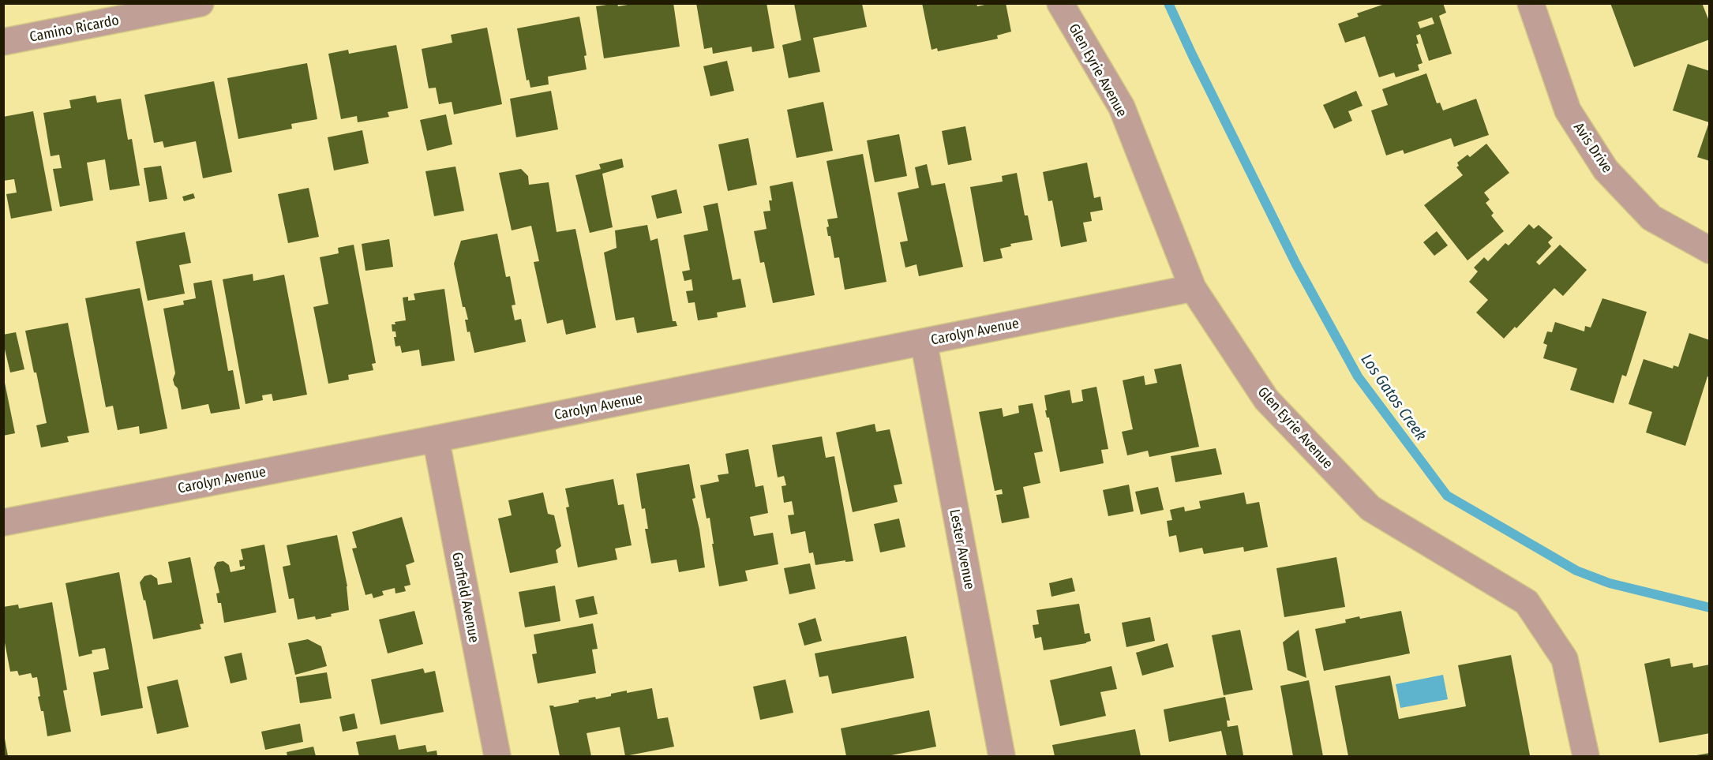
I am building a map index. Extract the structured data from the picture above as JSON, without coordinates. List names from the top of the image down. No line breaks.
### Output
{"streets":{"street":["Camino Ricardo","Glen Eyrie Avenue","Avis Drive","Carolyn Avenue","Lester Avenue","Garfield Avenue"]},"crossings":[["Glen Eyrie Avenue","Carolyn Avenue"],["Carolyn Avenue","Lester Avenue"],["Carolyn Avenue","Garfield Avenue"]],"water":["Los Gatos Creek"]}
